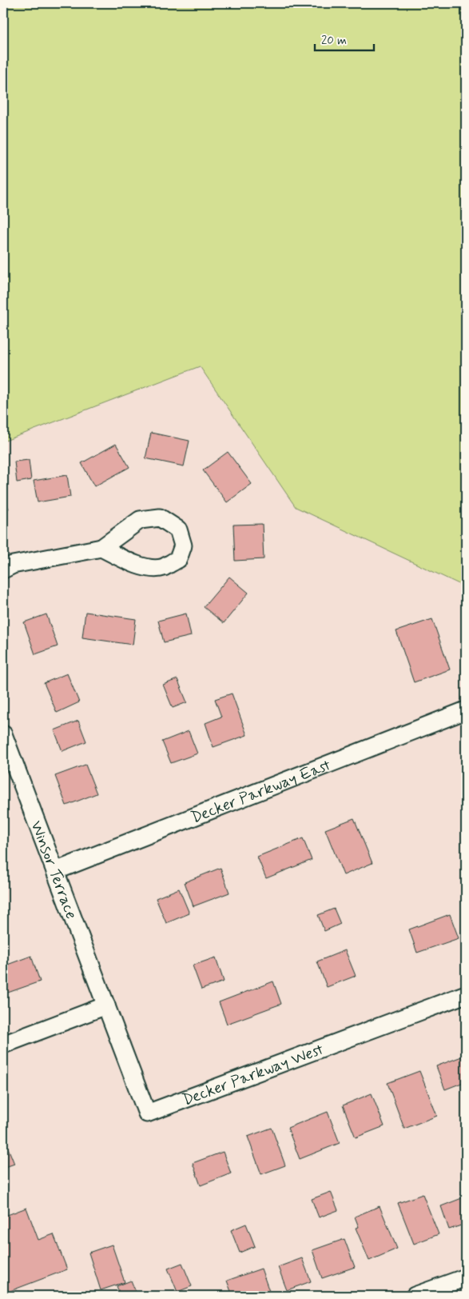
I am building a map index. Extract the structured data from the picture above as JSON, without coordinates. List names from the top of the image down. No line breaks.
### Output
{"streets":{"street":["Decker Parkway East","Winsor Terrace","Decker Parkway West"]},"crossings":[["Decker Parkway East","Winsor Terrace"],["Winsor Terrace","Decker Parkway West"]],"scale_bar":"20 m"}
